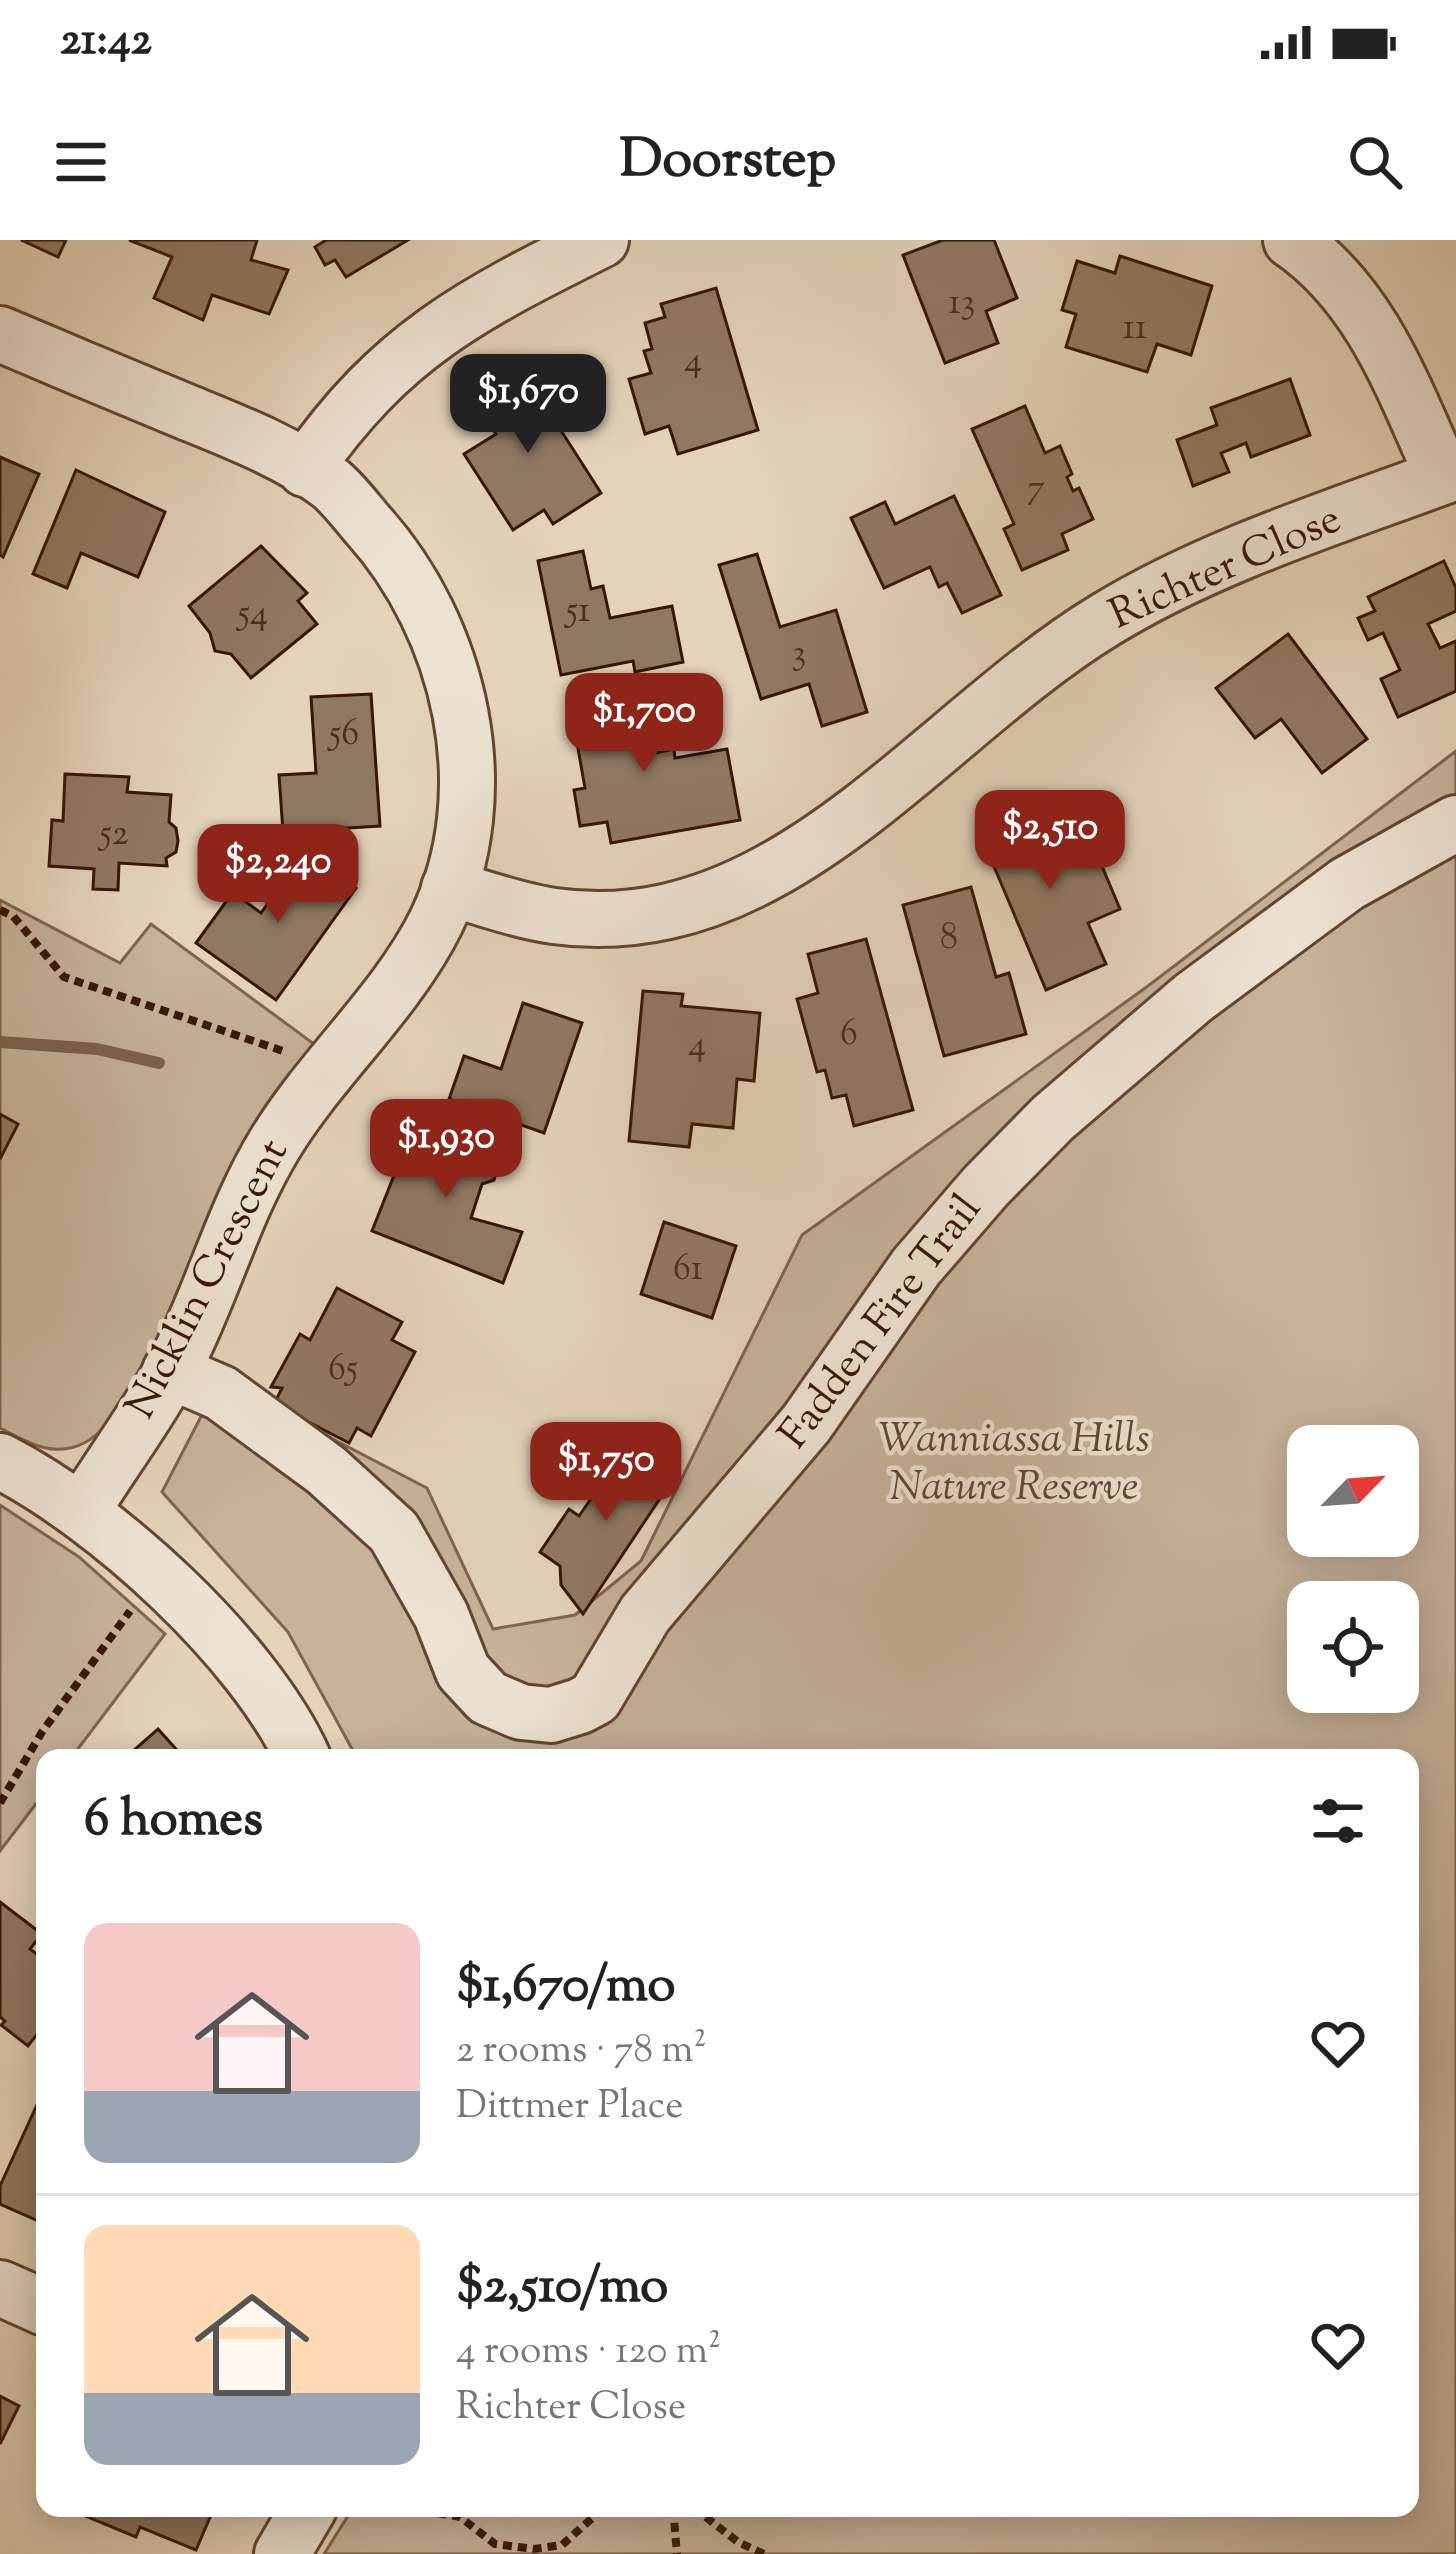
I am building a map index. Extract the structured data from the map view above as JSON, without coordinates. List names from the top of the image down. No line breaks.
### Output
{"streets":{"street":["Richter Close","Nicklin Crescent","Fadden Fire Trail"]},"crossings":[["Richter Close","Nicklin Crescent"],["Nicklin Crescent","Fadden Fire Trail"]],"parks":["Wanniassa Hills Nature Reserve"],"house_numbers":["13","11","4","7","51","54","3","56","52","8","6","4","61","65"],"north":"top right","page":{"status":"21:42","header":"Doorstep","price":["$1,670","$1,700","$2,510","$2,240","$1,930","$1,750"],"heading":"6 homes","list":[{"name":"$1,670/mo","note":"2 rooms · 78 m² · Dittmer Place"},{"name":"$2,510/mo","note":"4 rooms · 120 m² · Richter Close"}]}}
